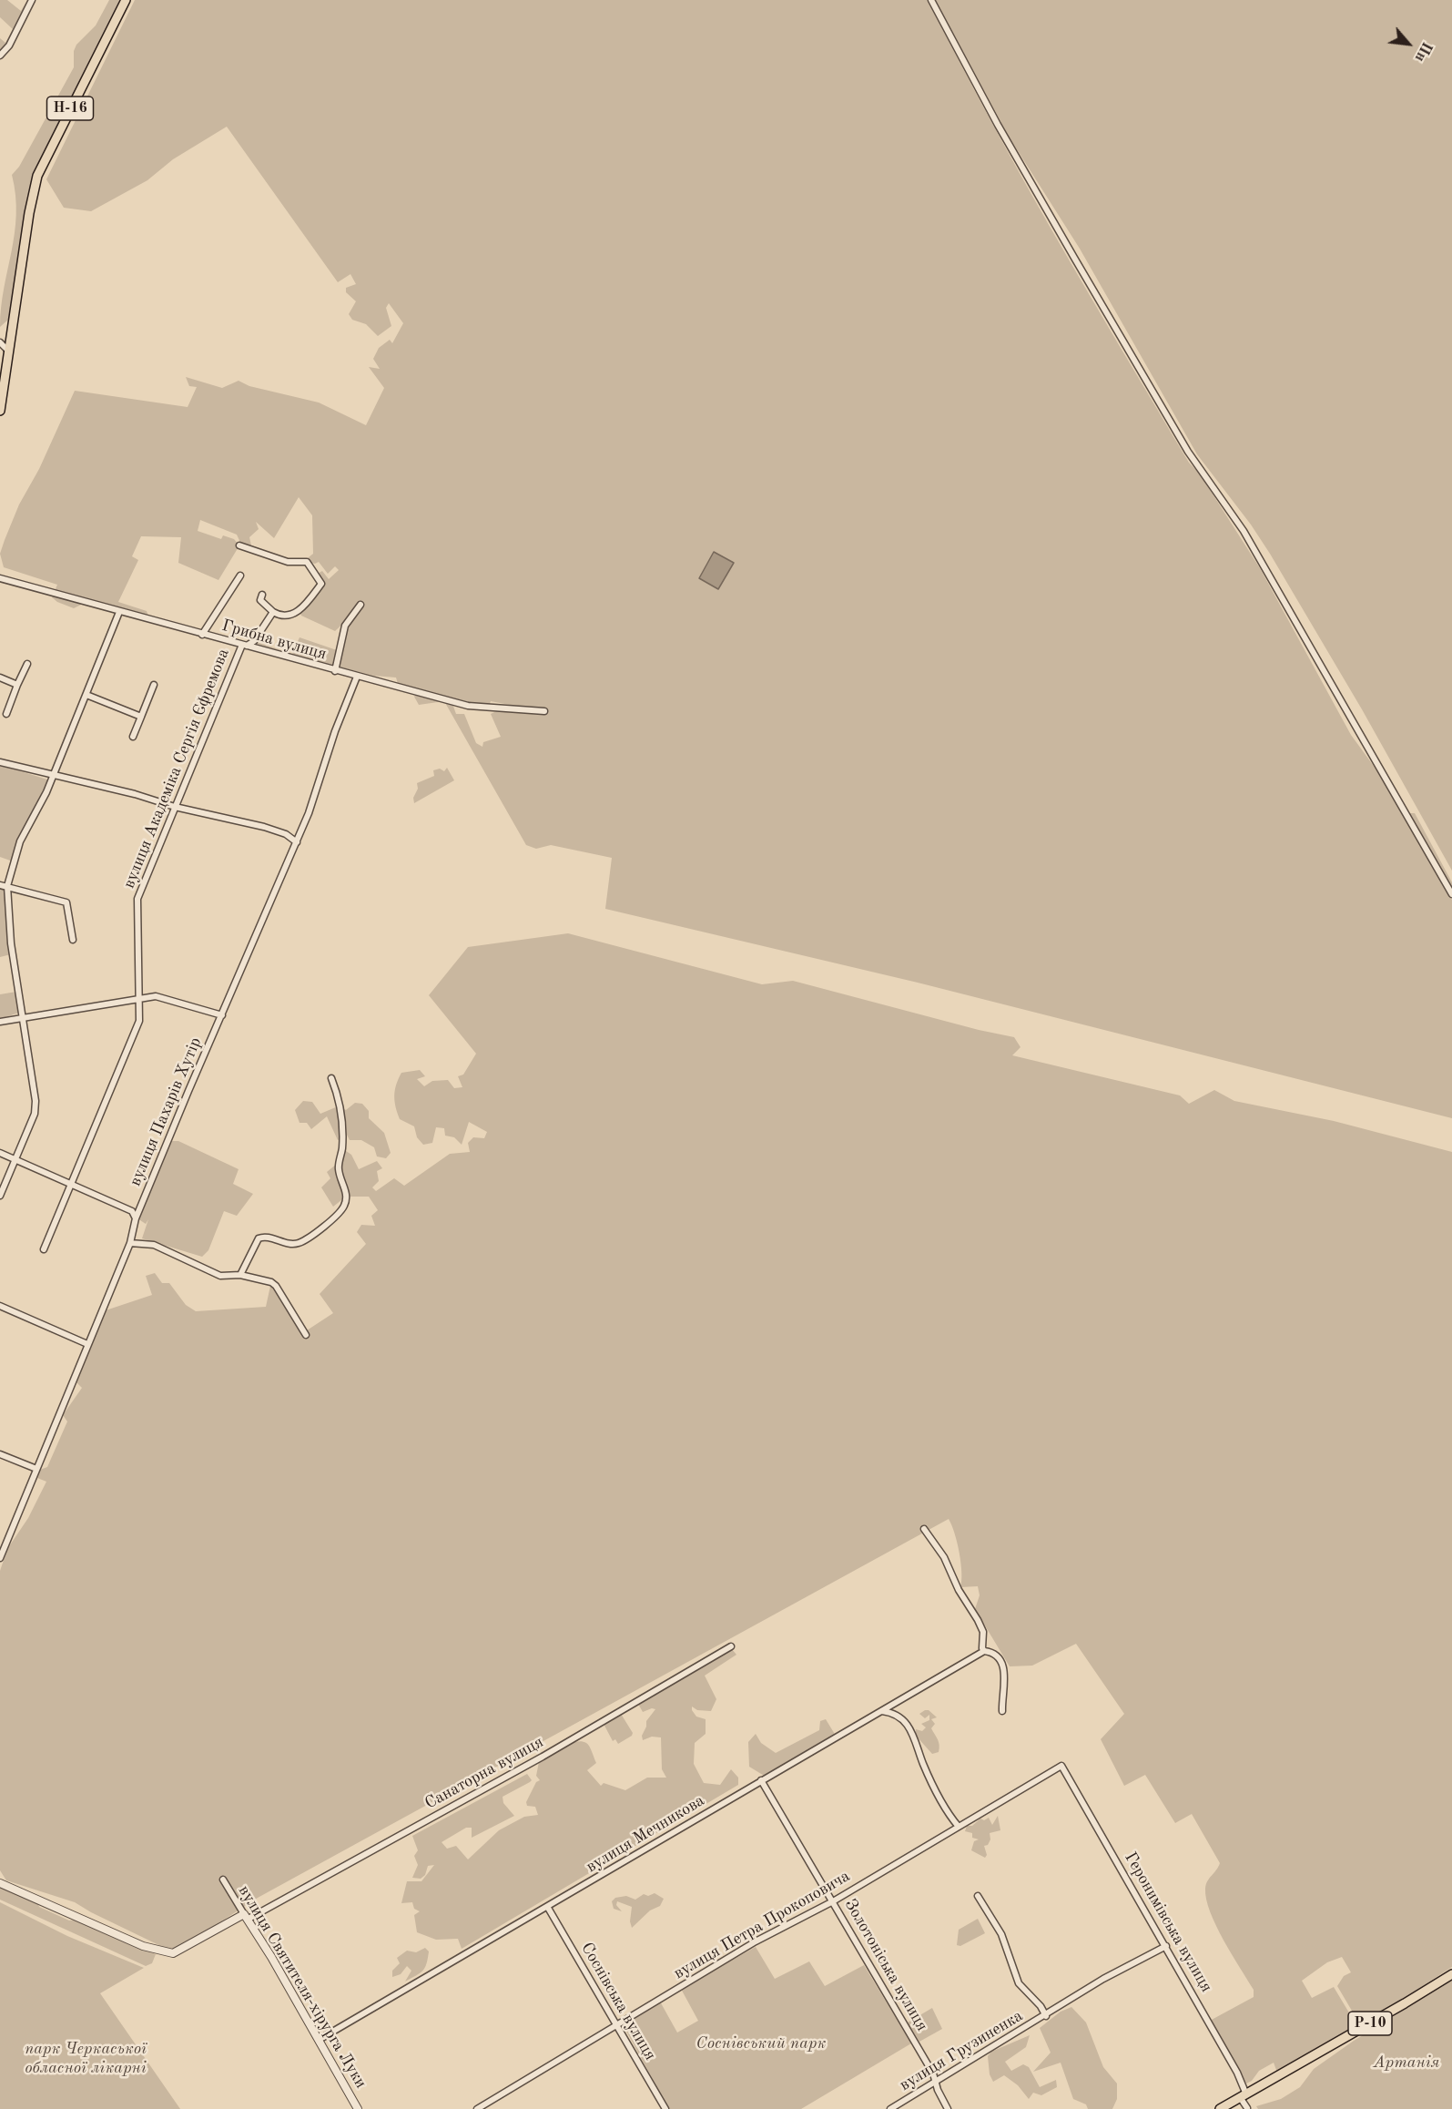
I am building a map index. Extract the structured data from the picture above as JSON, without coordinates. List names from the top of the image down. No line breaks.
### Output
{"streets":{"main road":["Н-16","Р-10"],"street":["Грибна вулиця","вулиця Академіка Сергія Єфремова","вулиця Пахарів Хутір","Санаторна вулиця","вулиця Мечникова","Геронимівська вулиця","вулиця Петра Прокоповича","Золотоніська вулиця","вулиця Святителя-хірурга Луки","Соснівська вулиця","вулиця Грузиненка"]},"crossings":[["Грибна вулиця","вулиця Академіка Сергія Єфремова"],["Грибна вулиця","вулиця Пахарів Хутір"],["Санаторна вулиця","вулиця Святителя-хірурга Луки"],["вулиця Мечникова","Золотоніська вулиця"],["вулиця Мечникова","вулиця Святителя-хірурга Луки"],["вулиця Мечникова","Соснівська вулиця"],["Геронимівська вулиця","вулиця Петра Прокоповича"],["Геронимівська вулиця","Р-10"],["Геронимівська вулиця","вулиця Грузиненка"],["вулиця Петра Прокоповича","Золотоніська вулиця"],["вулиця Петра Прокоповича","Соснівська вулиця"],["Золотоніська вулиця","вулиця Грузиненка"]],"parks":["Соснівський парк","парк Черкаської обласної лікарні","Артанія"],"north":"bottom right"}
